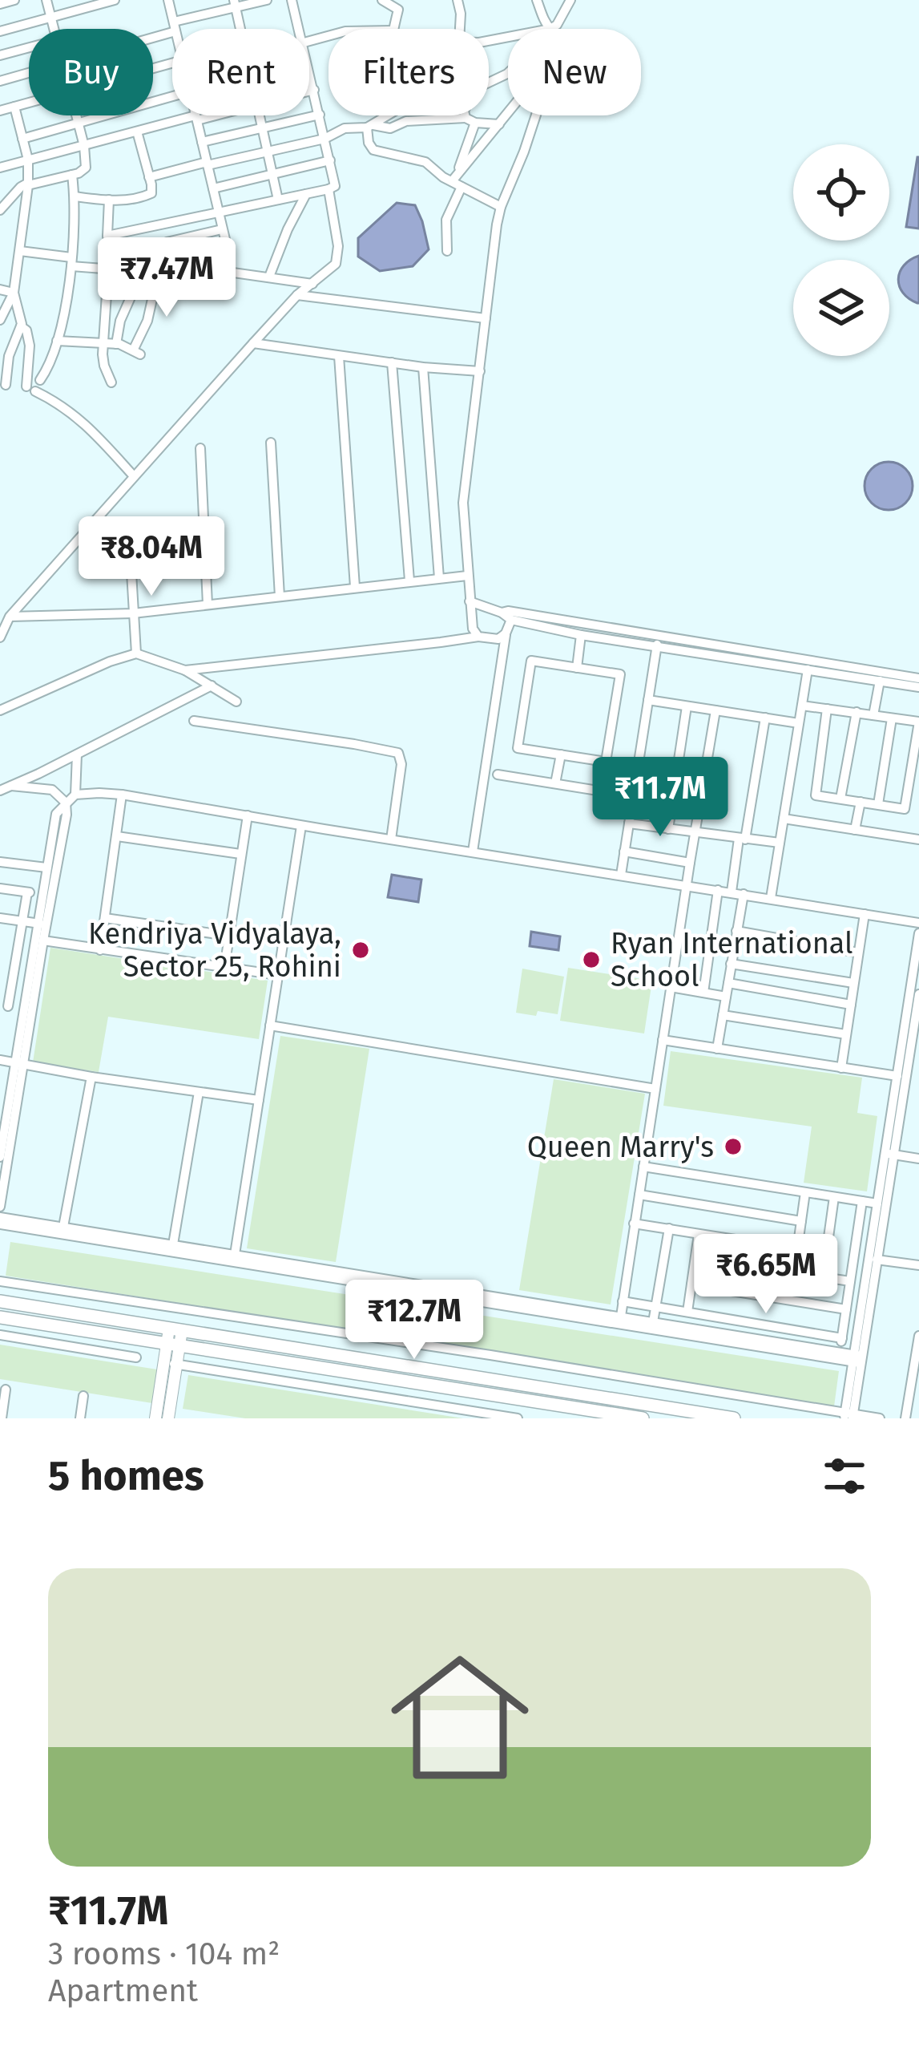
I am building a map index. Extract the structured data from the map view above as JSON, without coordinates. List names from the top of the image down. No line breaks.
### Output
{"places":["Kendriya Vidyalaya, Sector 25, Rohini","Ryan International School","Queen Marry's"],"page":{"chip":["Buy","Rent","Filters","New"],"price":["₹7.47M","₹8.04M","₹11.7M","₹6.65M","₹12.7M"],"heading":"5 homes","list":[{"name":"₹11.7M","note":"3 rooms · 104 m² · Apartment"}]}}
